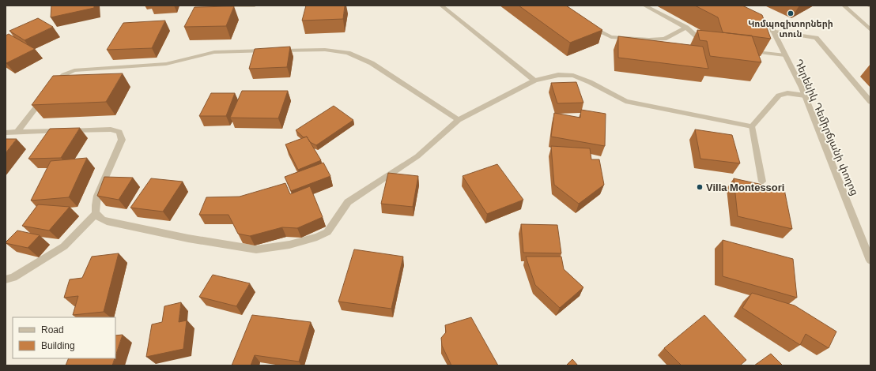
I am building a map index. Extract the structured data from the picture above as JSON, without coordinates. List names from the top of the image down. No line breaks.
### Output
{"streets":{"street":["Դերենիկ Դեմիրճյանի փողոց"]},"places":["Կոմպոզիտորների տուն","Villa Montessori"],"legend":["Road","Building"]}
